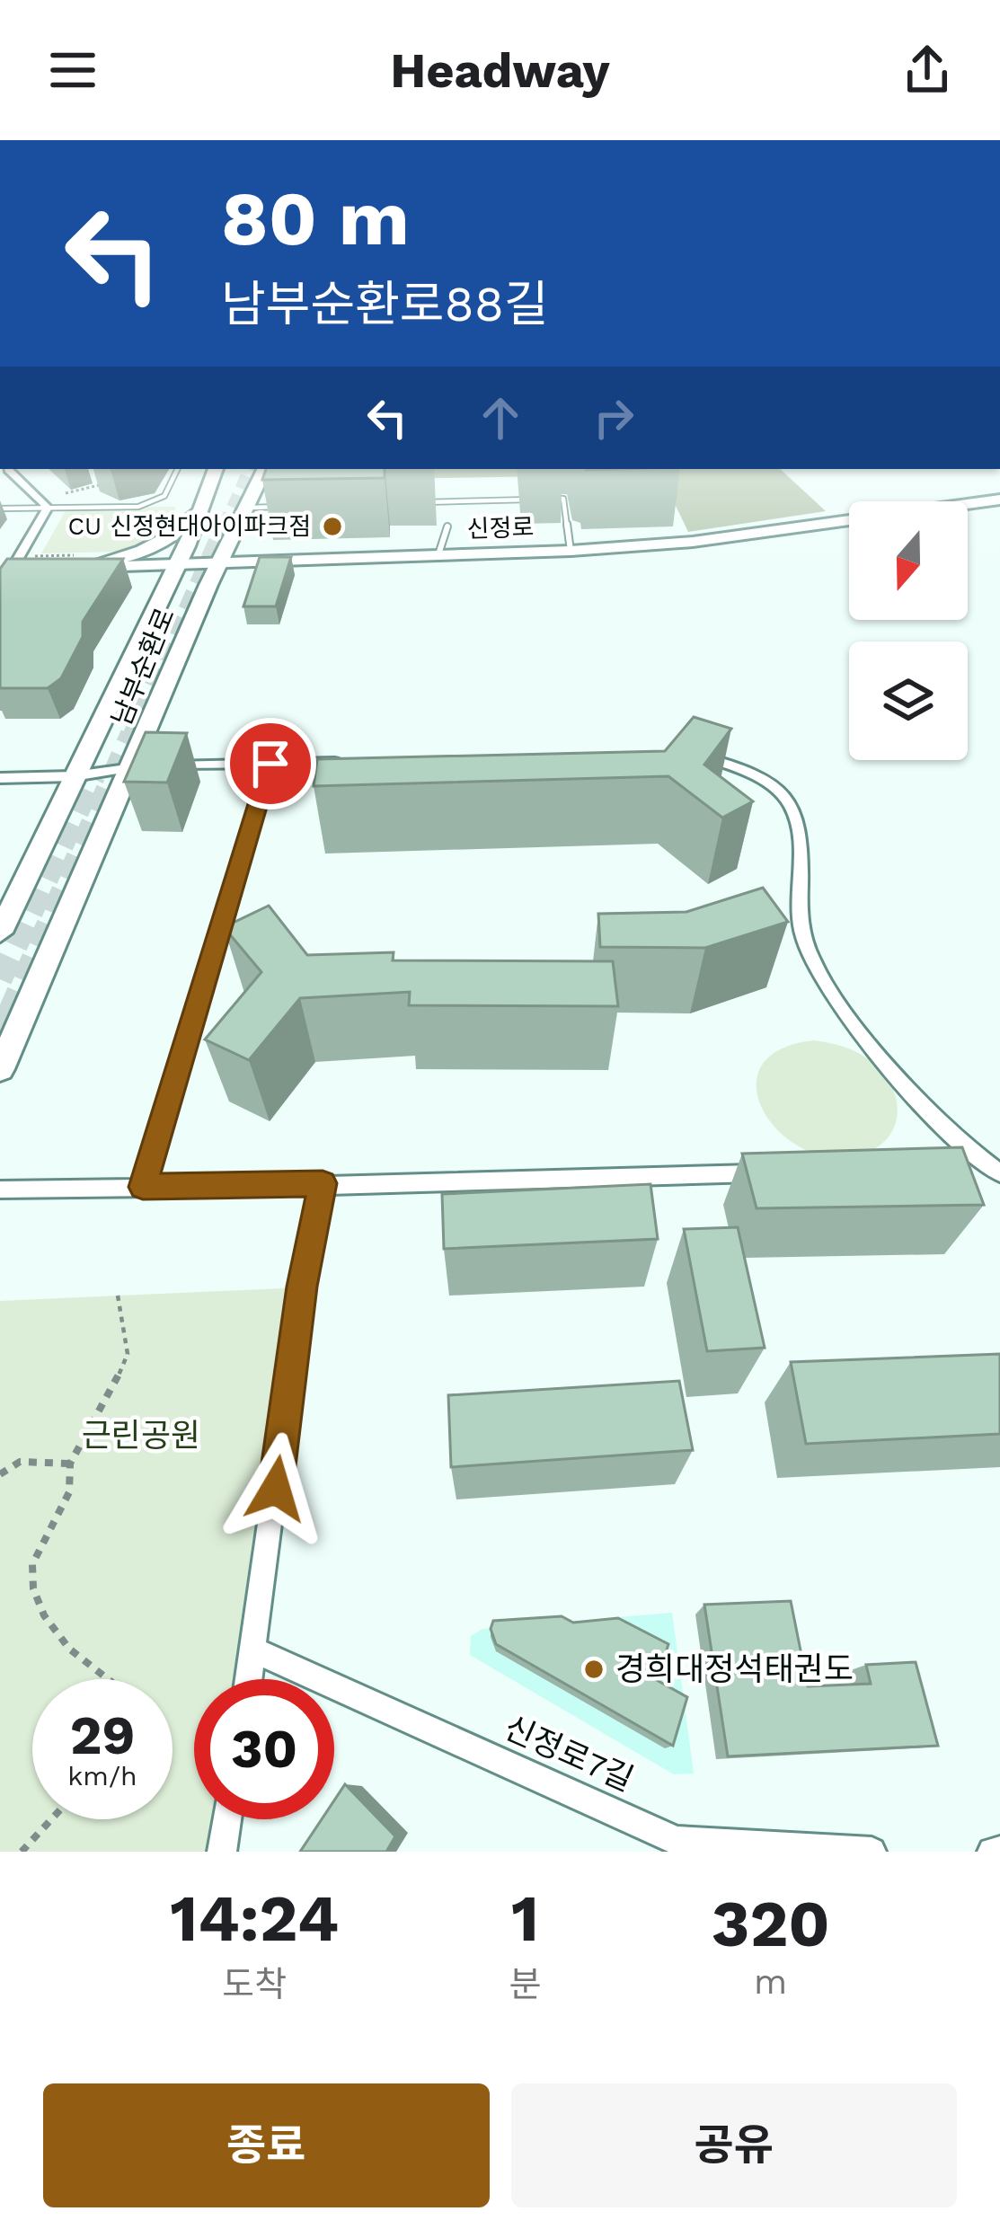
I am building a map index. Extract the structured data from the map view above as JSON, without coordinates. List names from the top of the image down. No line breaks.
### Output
{"streets":{"main road":["신정로","남부순환로"],"street":["신정로7길"]},"crossings":[["신정로","남부순환로"]],"parks":["근린공원"],"places":["CU 신정현대아이파크점","경희대정석태권도"],"north":"bottom","page":{"header":"Headway","turn":["80 m","남부순환로88길"],"speed":"29 km/h","limit":"30","eta":["14:24","도착","1","분","320","m"],"buttons":["종료","공유"]}}
